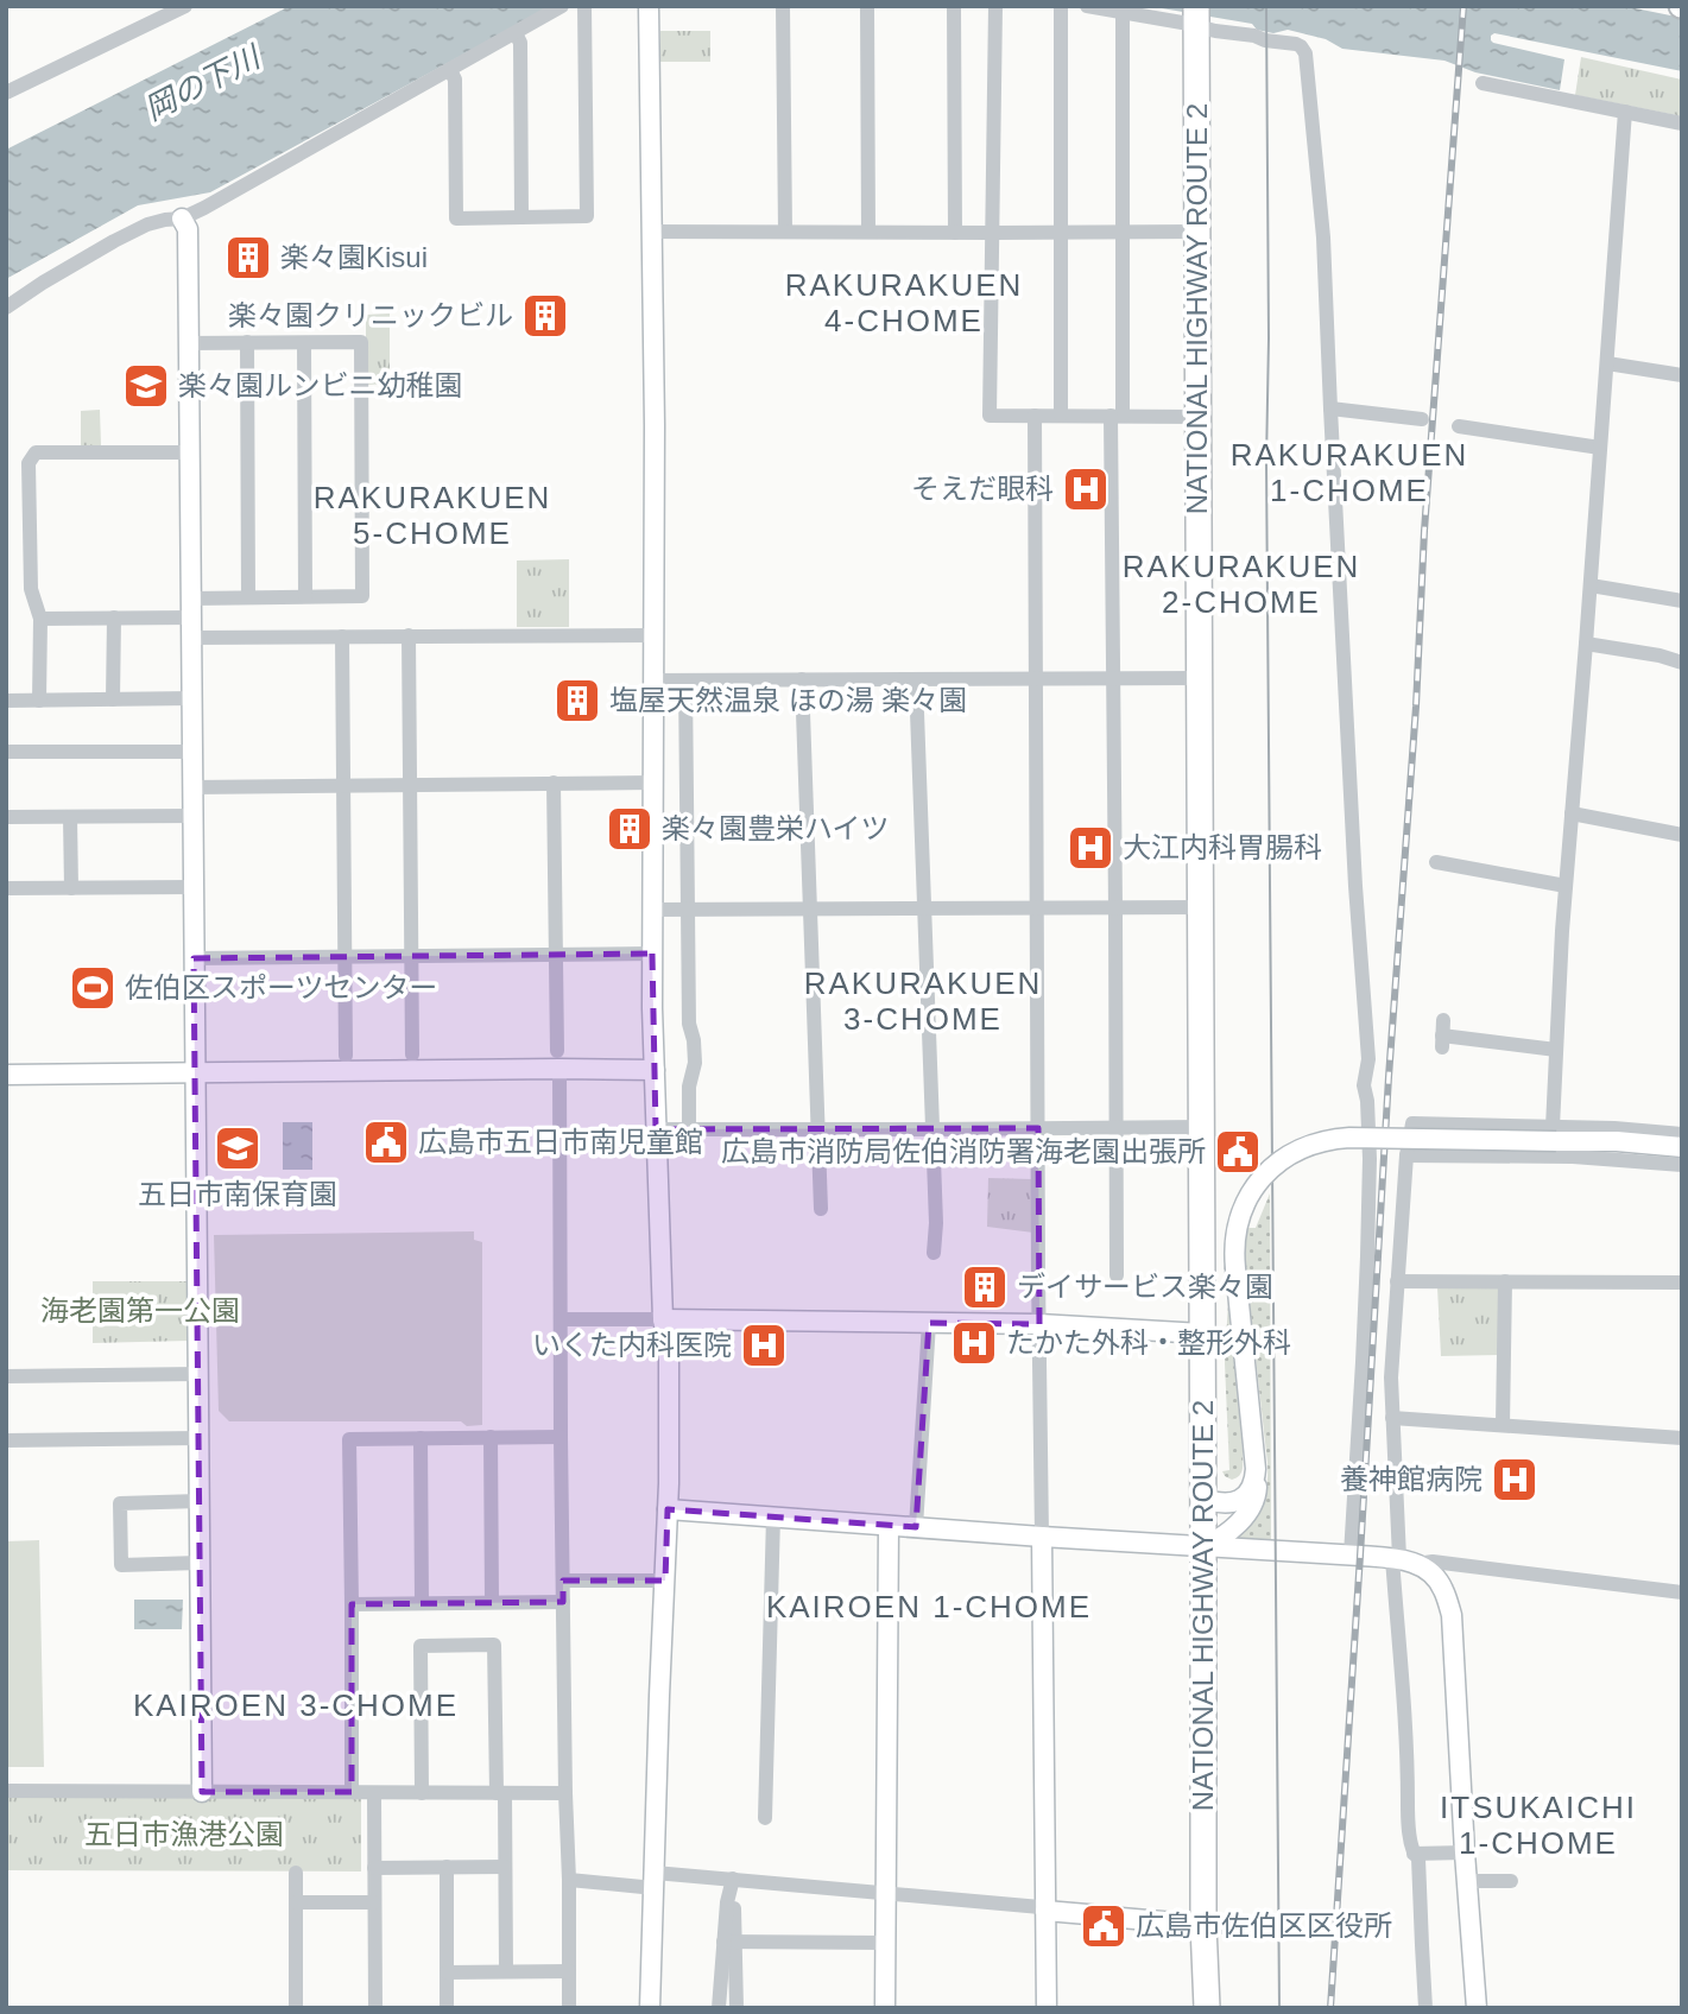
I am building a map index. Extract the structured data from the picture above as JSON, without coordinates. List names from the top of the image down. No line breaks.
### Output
{"streets":{"highway":["NATIONAL HIGHWAY ROUTE 2"]},"districts":["RAKURAKUEN 4-CHOME","RAKURAKUEN 1-CHOME","RAKURAKUEN 5-CHOME","RAKURAKUEN 2-CHOME","RAKURAKUEN 3-CHOME","KAIROEN 1-CHOME","KAIROEN 3-CHOME","ITSUKAICHI 1-CHOME"],"water":["岡の下川"],"parks":["海老園第一公園","五日市漁港公園"],"places":{"building":["楽々園Kisui","楽々園クリニックビル","塩屋天然温泉 ほの湯 楽々園","楽々園豊栄ハイツ","デイサービス楽々園"],"school or university":["楽々園ルンビニ幼稚園","五日市南保育園"],"hospital":["そえだ眼科","大江内科胃腸科","たかた外科・整形外科","いくた内科医院","養神館病院"],"sports":["佐伯区スポーツセンター"],"public building":["広島市五日市南児童館","広島市消防局佐伯消防署海老園出張所","広島市佐伯区区役所"]}}
